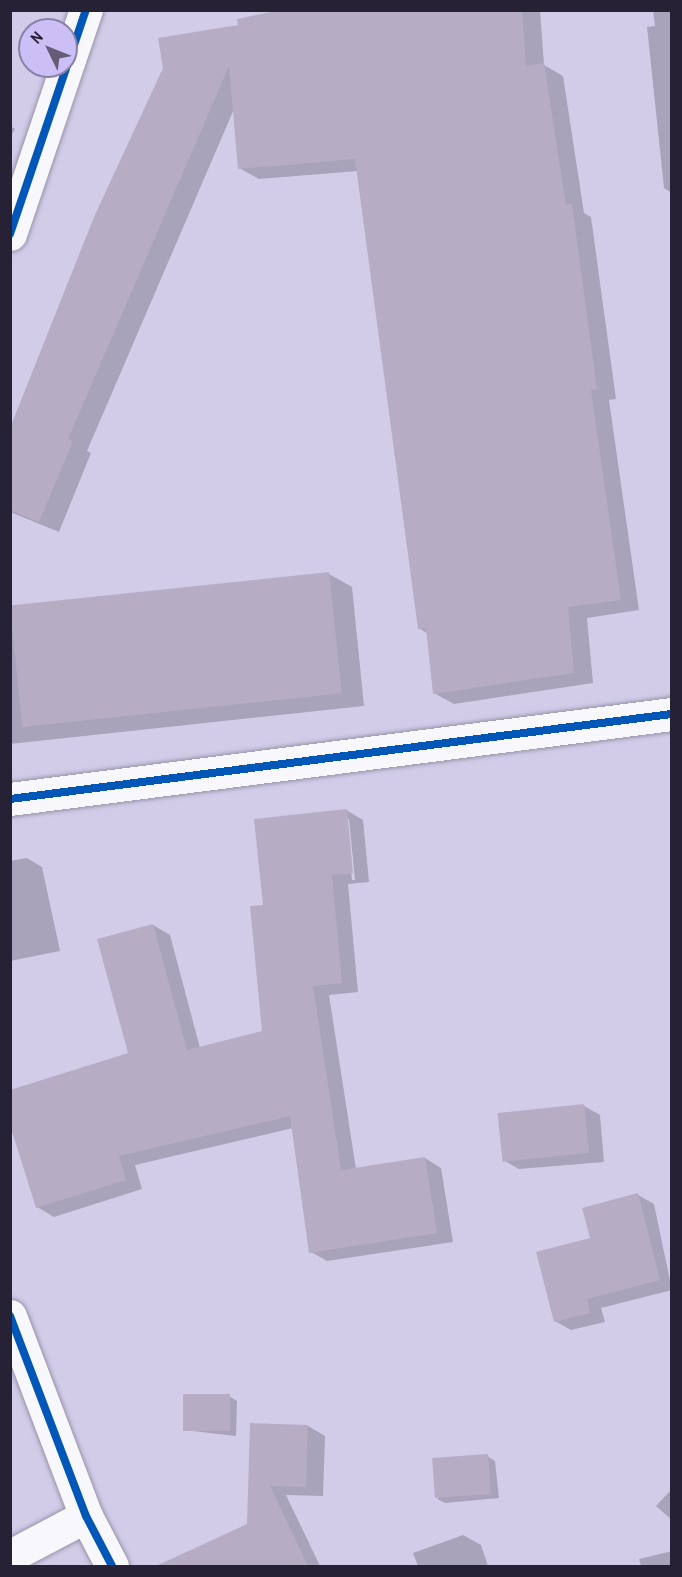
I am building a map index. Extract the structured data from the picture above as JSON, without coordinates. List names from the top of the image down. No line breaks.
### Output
{"north":"top left"}
